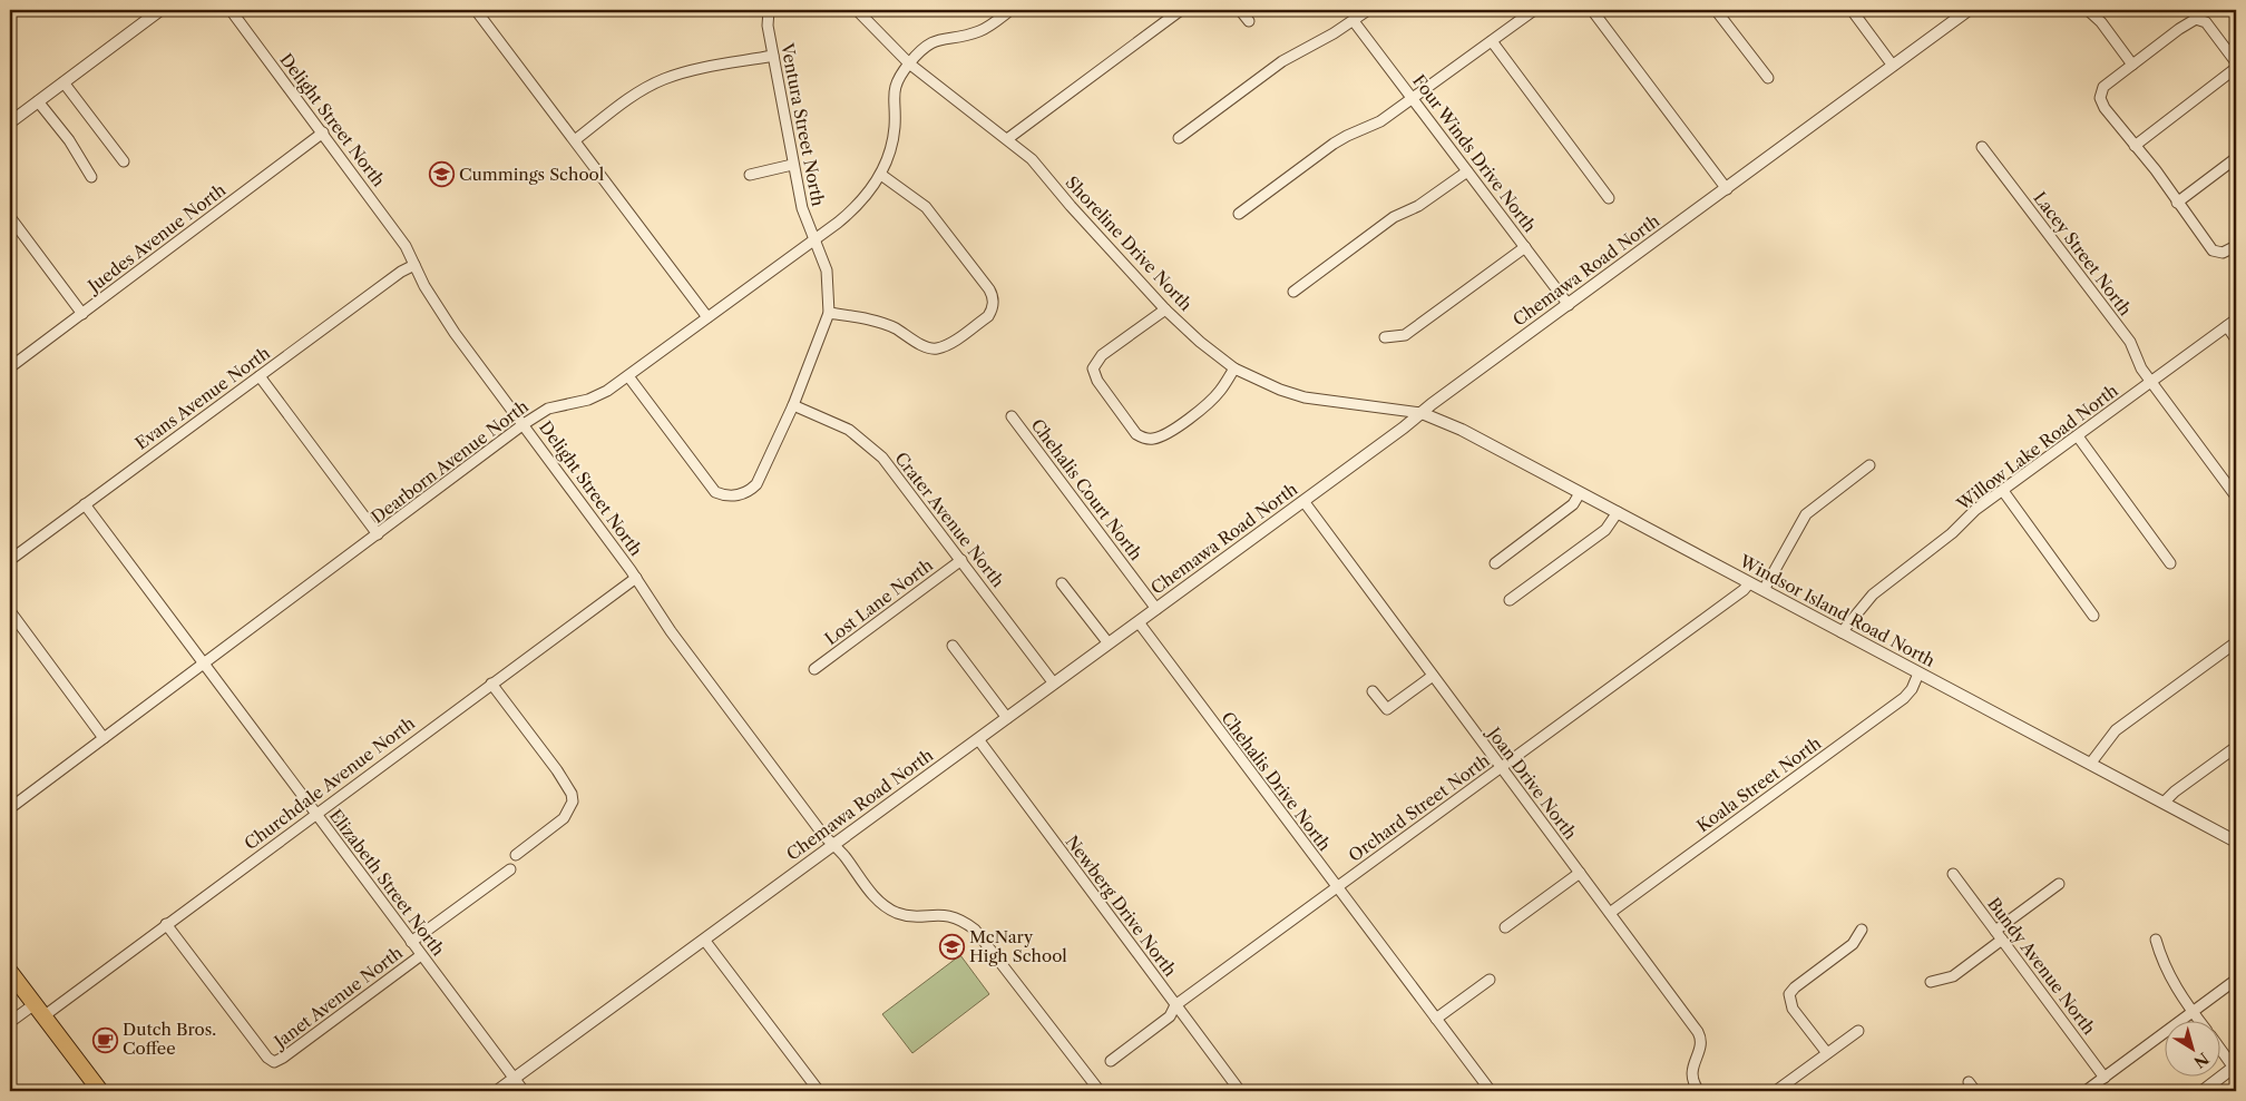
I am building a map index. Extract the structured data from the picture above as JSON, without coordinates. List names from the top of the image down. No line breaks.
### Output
{"streets":{"street":["Delight Street North","Ventura Street North","Four Winds Drive North","Juedes Avenue North","Shoreline Drive North","Lacey Street North","Chemawa Road North","Evans Avenue North","Willow Lake Road North","Dearborn Avenue North","Chehalis Court North","Crater Avenue North","Lost Lane North","Windsor Island Road North","Chehalis Drive North","Churchdale Avenue North","Joan Drive North","Koala Street North","Orchard Street North","Elizabeth Street North","Newberg Drive North","Bundy Avenue North","Janet Avenue North"]},"crossings":[["Delight Street North","Juedes Avenue North"],["Delight Street North","Chemawa Road North"],["Delight Street North","Evans Avenue North"],["Delight Street North","Dearborn Avenue North"],["Delight Street North","Churchdale Avenue North"],["Ventura Street North","Dearborn Avenue North"],["Ventura Street North","Crater Avenue North"],["Four Winds Drive North","Chemawa Road North"],["Shoreline Drive North","Chemawa Road North"],["Shoreline Drive North","Dearborn Avenue North"],["Shoreline Drive North","Windsor Island Road North"],["Lacey Street North","Willow Lake Road North"],["Chemawa Road North","Chehalis Court North"],["Chemawa Road North","Crater Avenue North"],["Chemawa Road North","Windsor Island Road North"],["Chemawa Road North","Chehalis Drive North"],["Chemawa Road North","Joan Drive North"],["Chemawa Road North","Elizabeth Street North"],["Chemawa Road North","Newberg Drive North"],["Evans Avenue North","Elizabeth Street North"],["Willow Lake Road North","Windsor Island Road North"],["Dearborn Avenue North","Elizabeth Street North"],["Crater Avenue North","Lost Lane North"],["Windsor Island Road North","Koala Street North"],["Windsor Island Road North","Orchard Street North"],["Chehalis Drive North","Orchard Street North"],["Churchdale Avenue North","Elizabeth Street North"],["Churchdale Avenue North","Janet Avenue North"],["Joan Drive North","Koala Street North"],["Joan Drive North","Orchard Street North"],["Orchard Street North","Newberg Drive North"],["Elizabeth Street North","Janet Avenue North"]],"places":{"school or university":["Cummings School","McNary High School"],"cafe":["Dutch Bros. Coffee"]},"north":"bottom right"}
